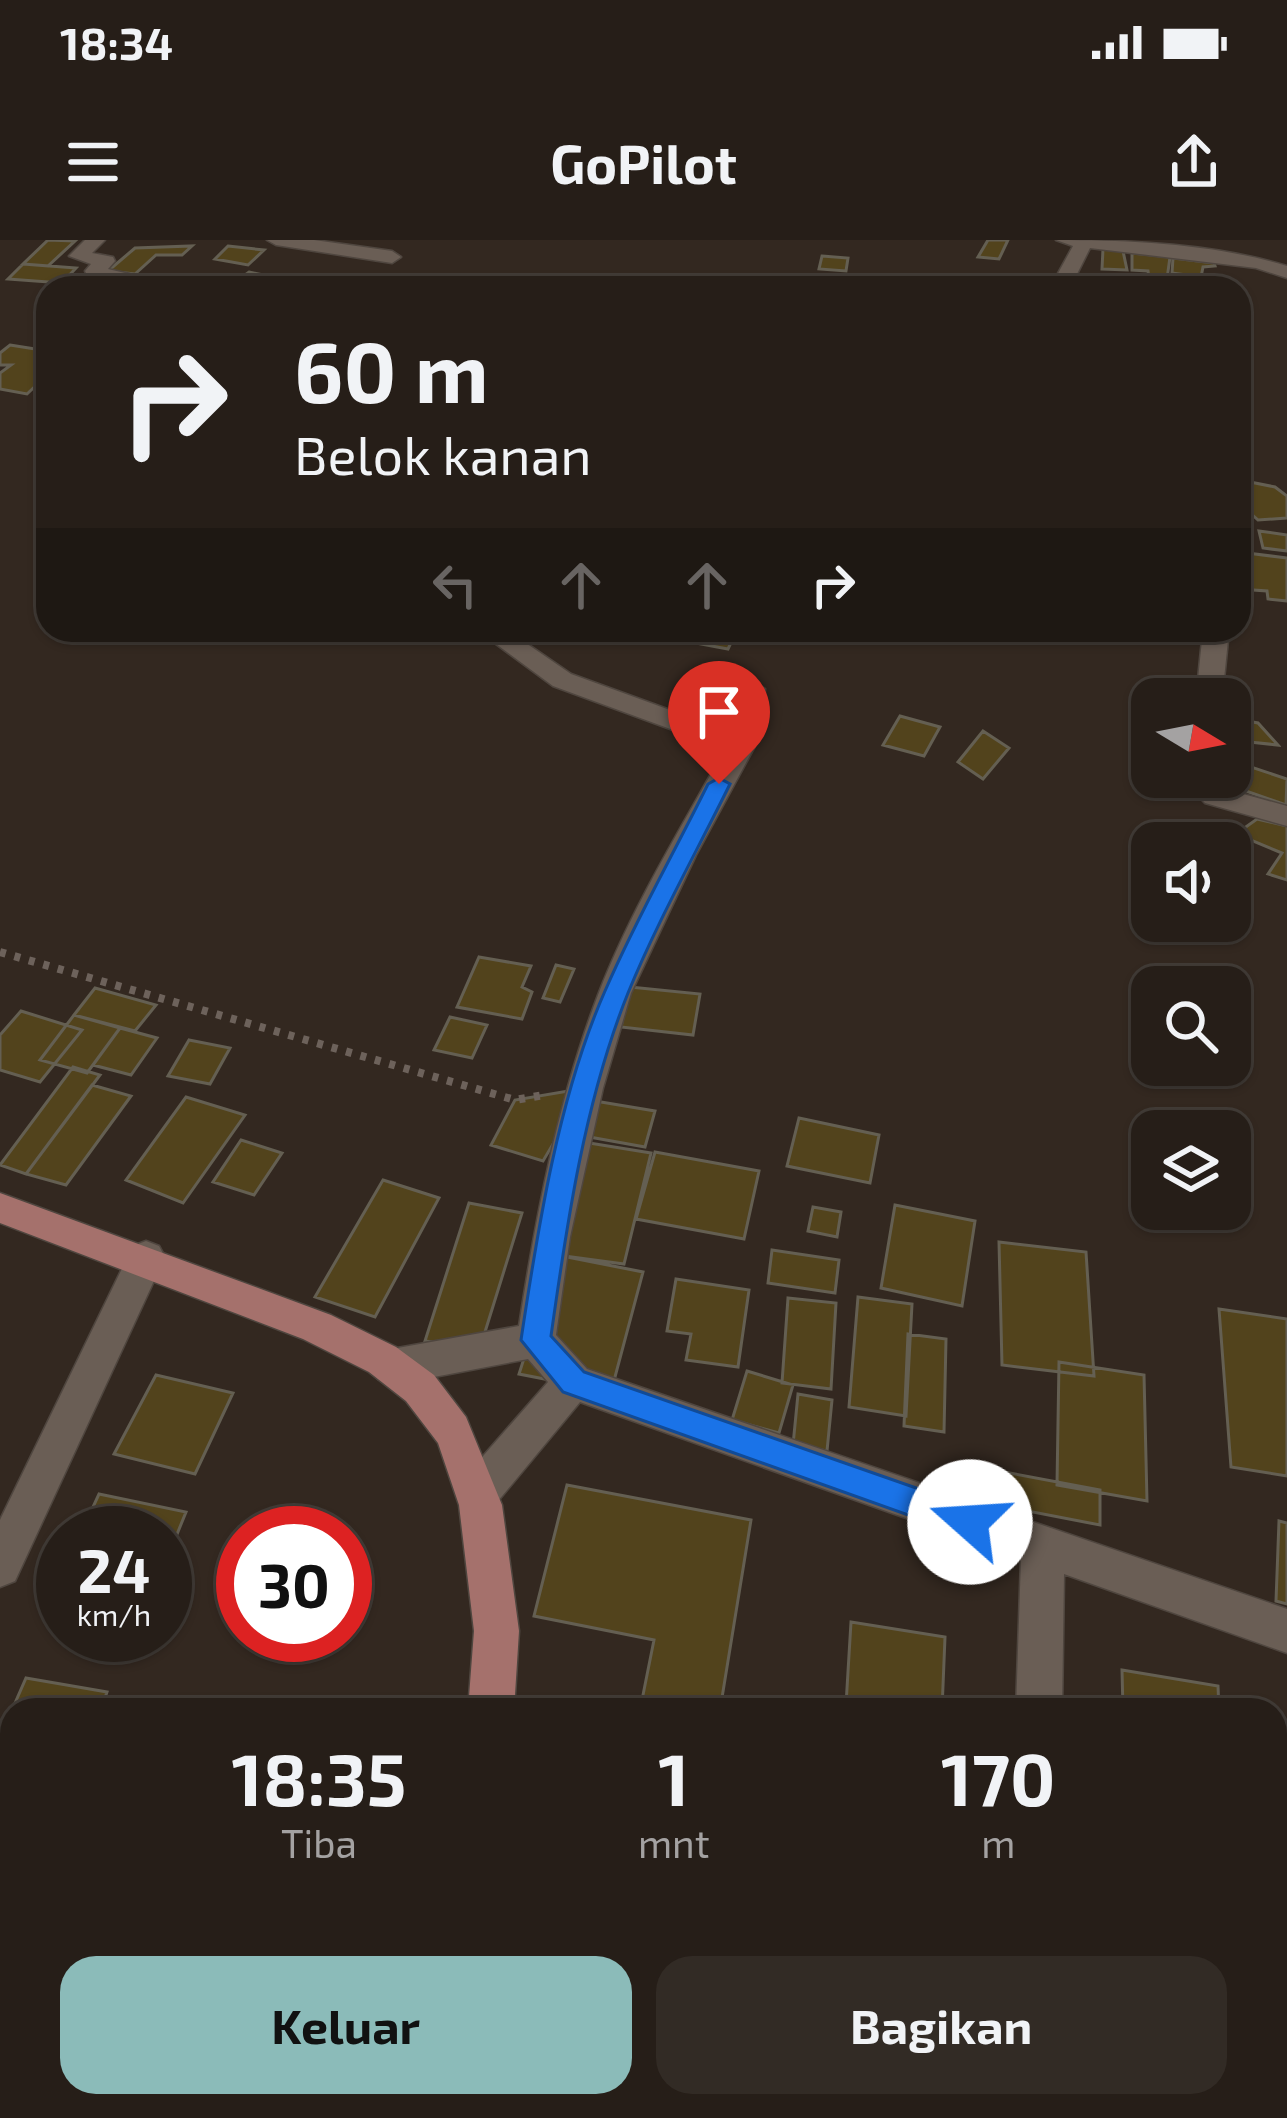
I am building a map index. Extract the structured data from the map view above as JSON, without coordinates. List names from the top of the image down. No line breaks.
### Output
{"north":"right","page":{"status":"18:34","header":"GoPilot","turn":["60 m","Belok kanan"],"speed":"24 km/h","limit":"30","eta":["18:35","Tiba","1","mnt","170","m"],"buttons":["Keluar","Bagikan"]}}
